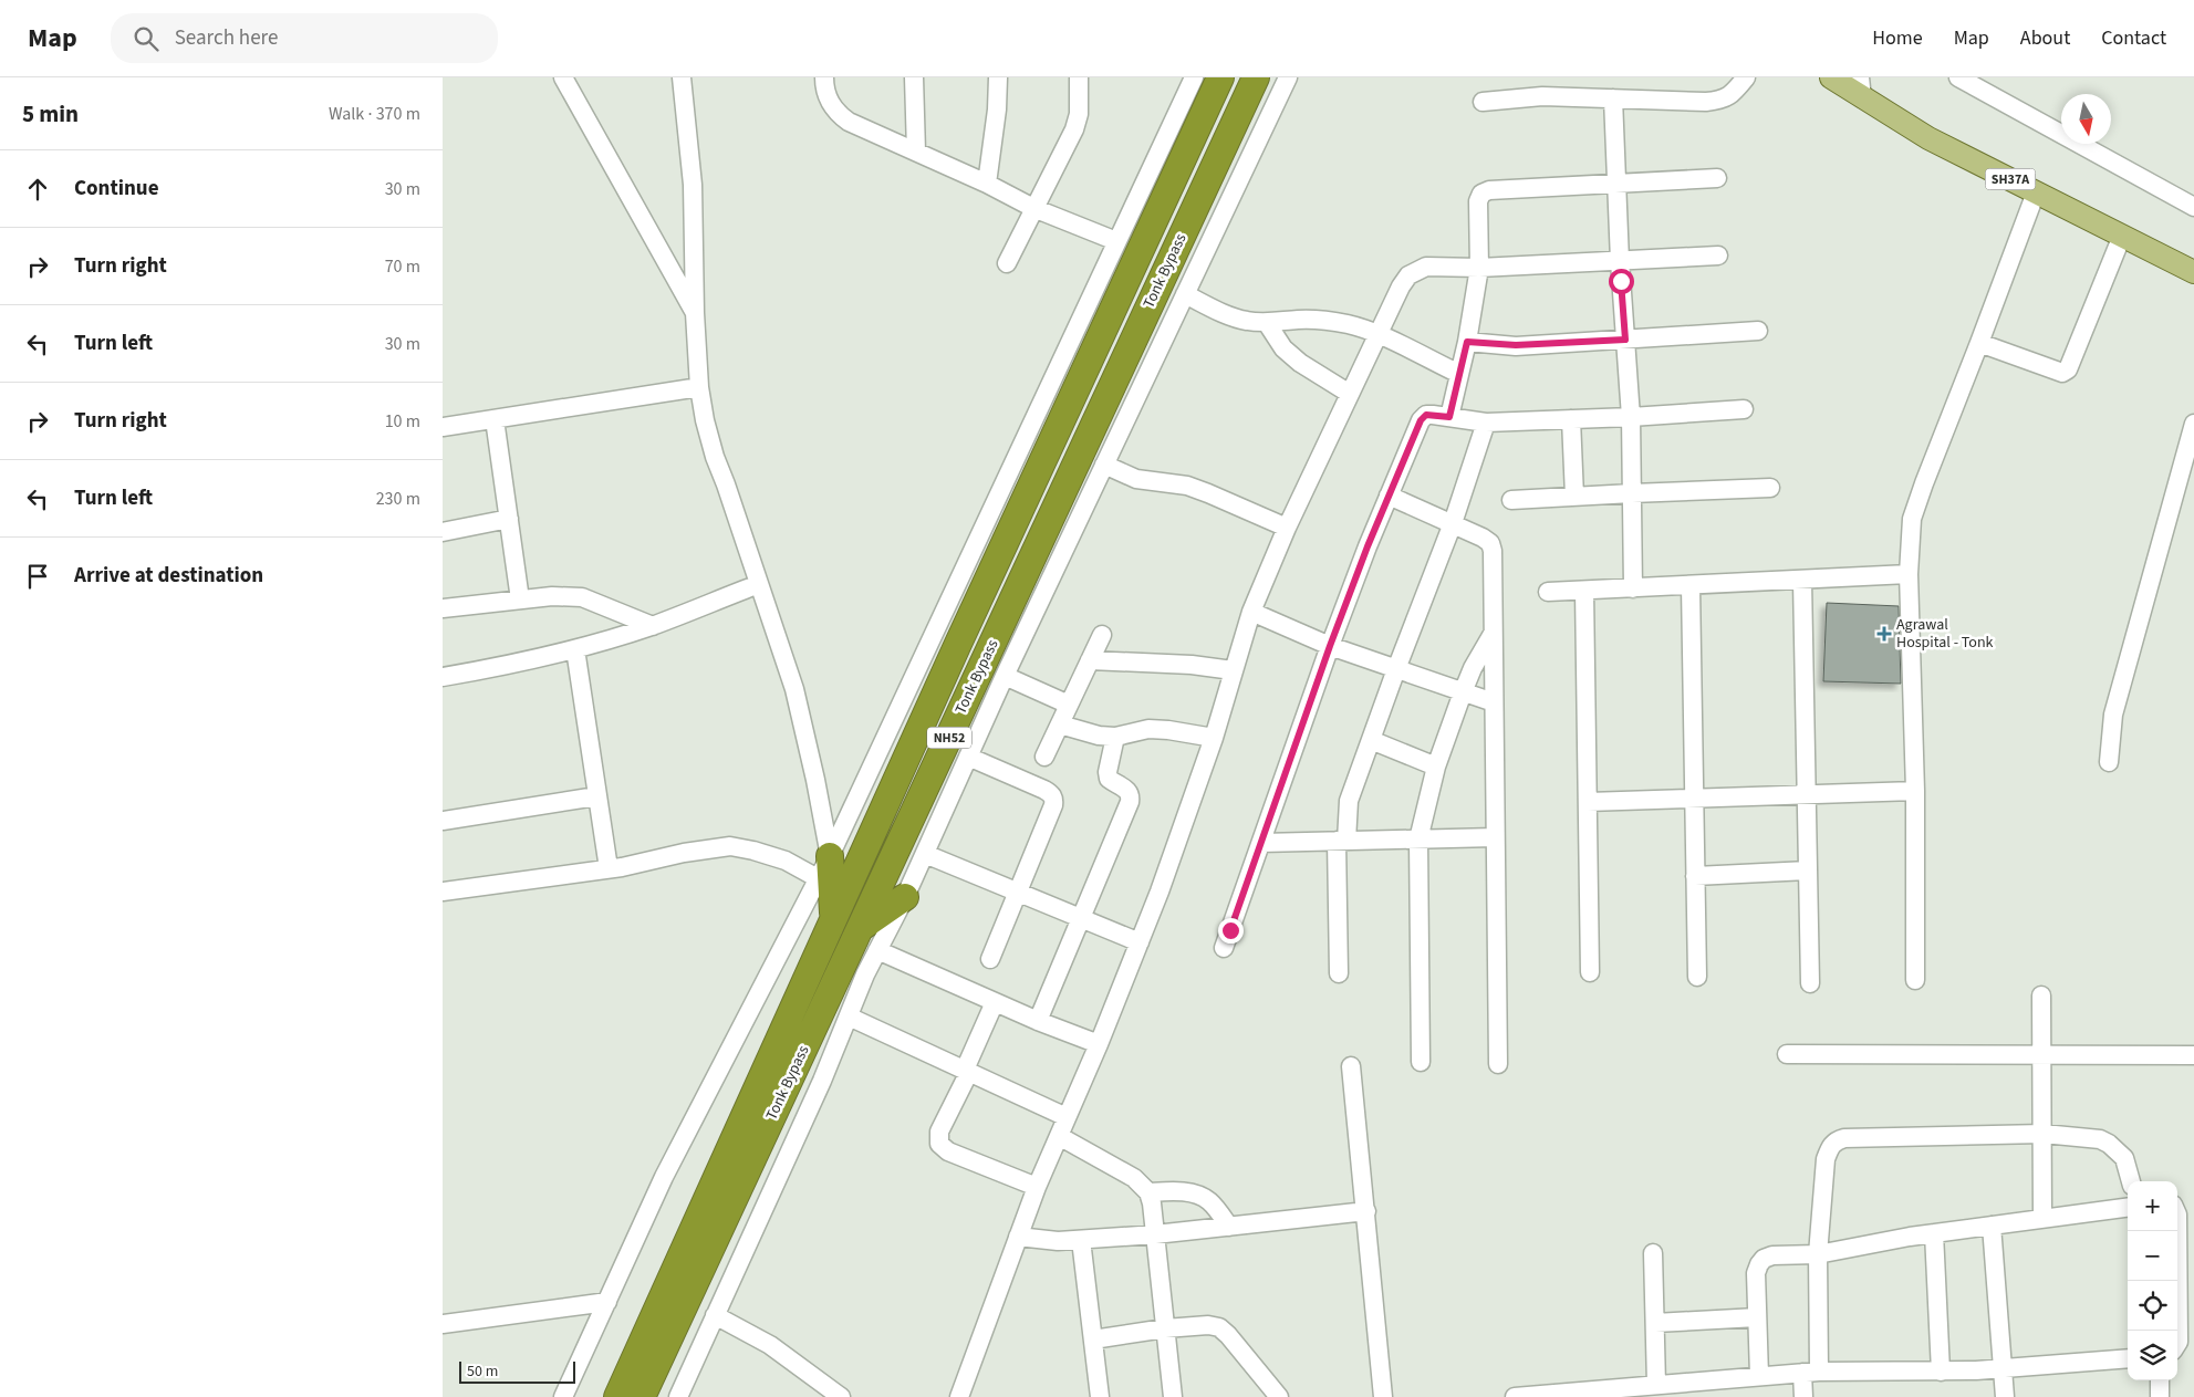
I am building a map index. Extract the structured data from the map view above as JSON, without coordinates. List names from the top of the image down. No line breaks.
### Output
{"streets":{"highway":["Tonk Bypass","NH52"],"main road":["SH37A"]},"places":{"health":["Agrawal Hospital - Tonk"]},"scale_bar":"50 m","north":"bottom","page":{"header":"Map","search":"Search here","nav":["Home","Map","About","Contact"],"heading":["5 min","Walk · 370 m"],"list":[["Continue","30 m"],["Turn right","70 m"],["Turn left","30 m"],["Turn right","10 m"],["Turn left","230 m"],"Arrive at destination"],"map_buttons":["+","−"],"scale":"50 m"}}
